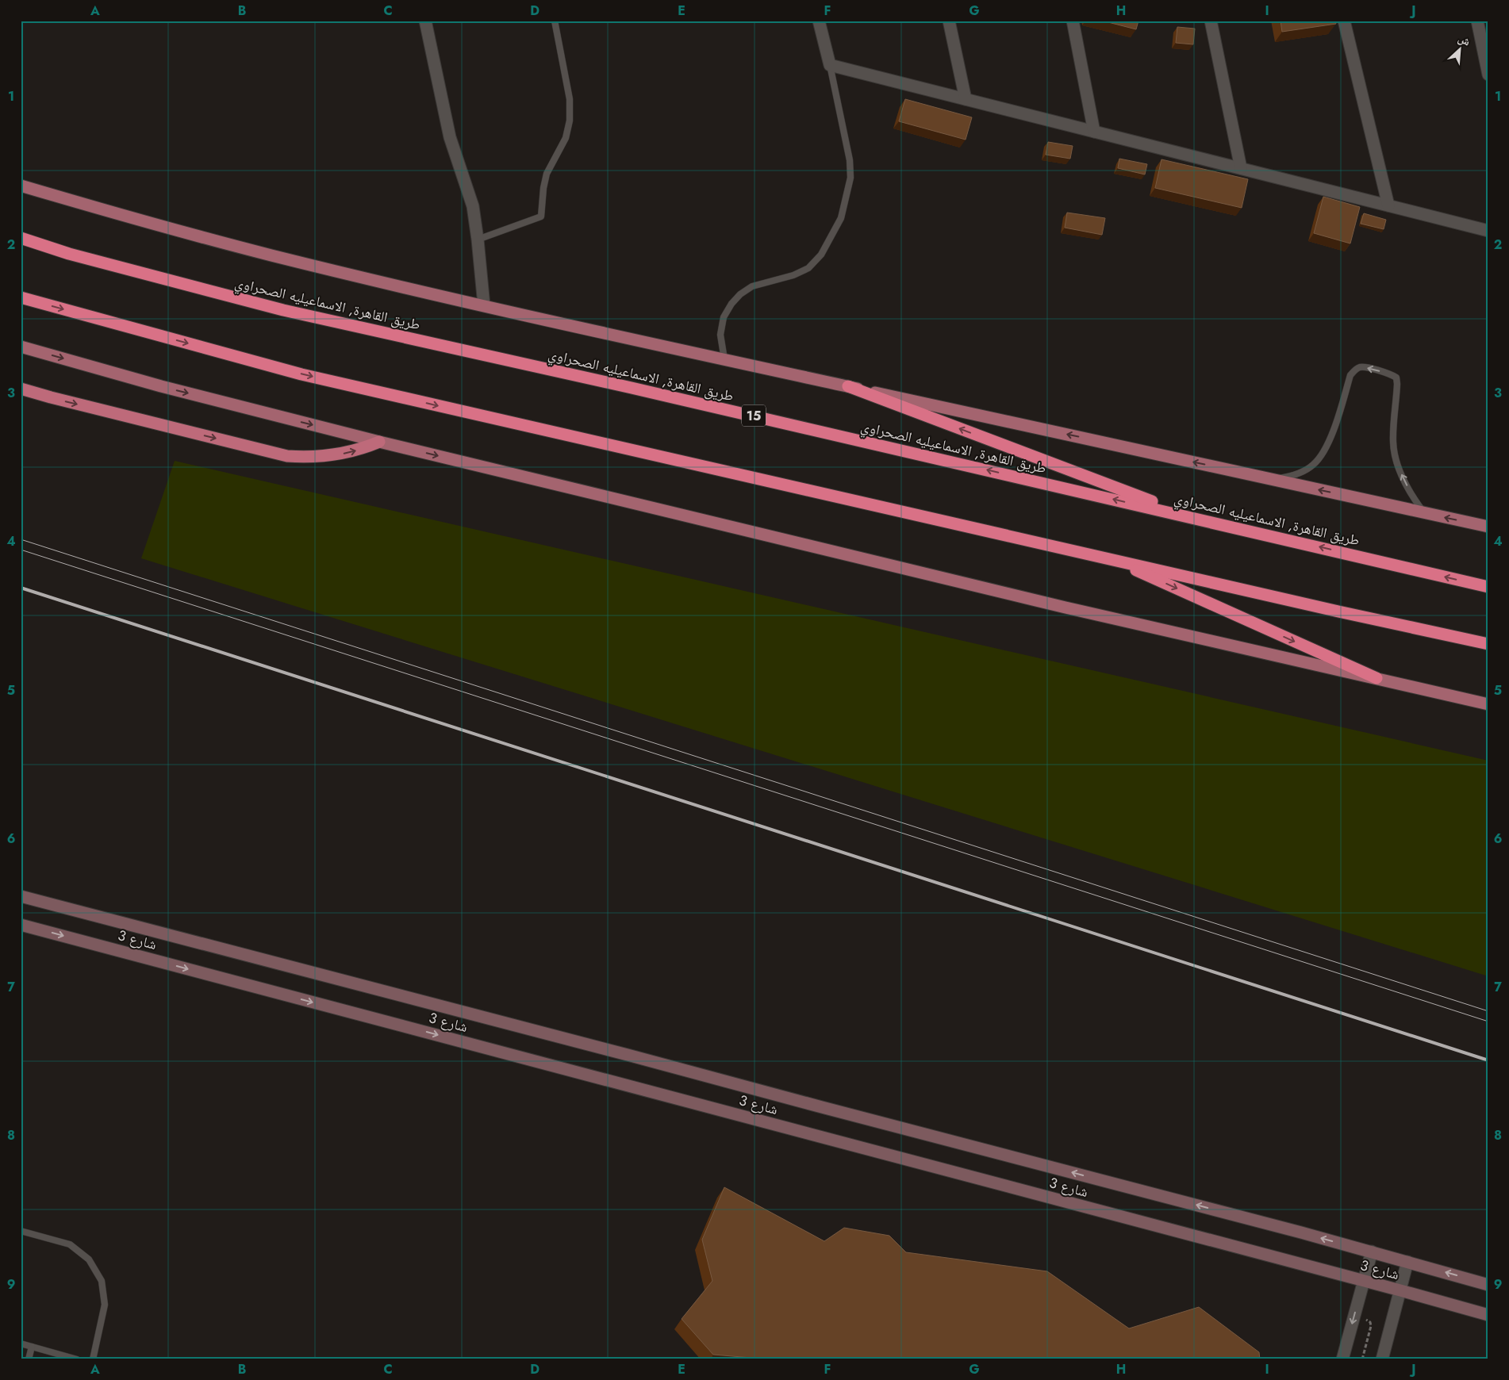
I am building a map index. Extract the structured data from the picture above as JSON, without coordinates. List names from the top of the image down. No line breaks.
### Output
{"streets":{"highway":["طريق القاهرة, الاسماعيليه الصحراوي","15"],"main road":["شارع 3"]},"north":"top right","grid":{"columns":["A","B","C","D","E","F","G","H","I","J"],"rows":["1","2","3","4","5","6","7","8","9"]}}
